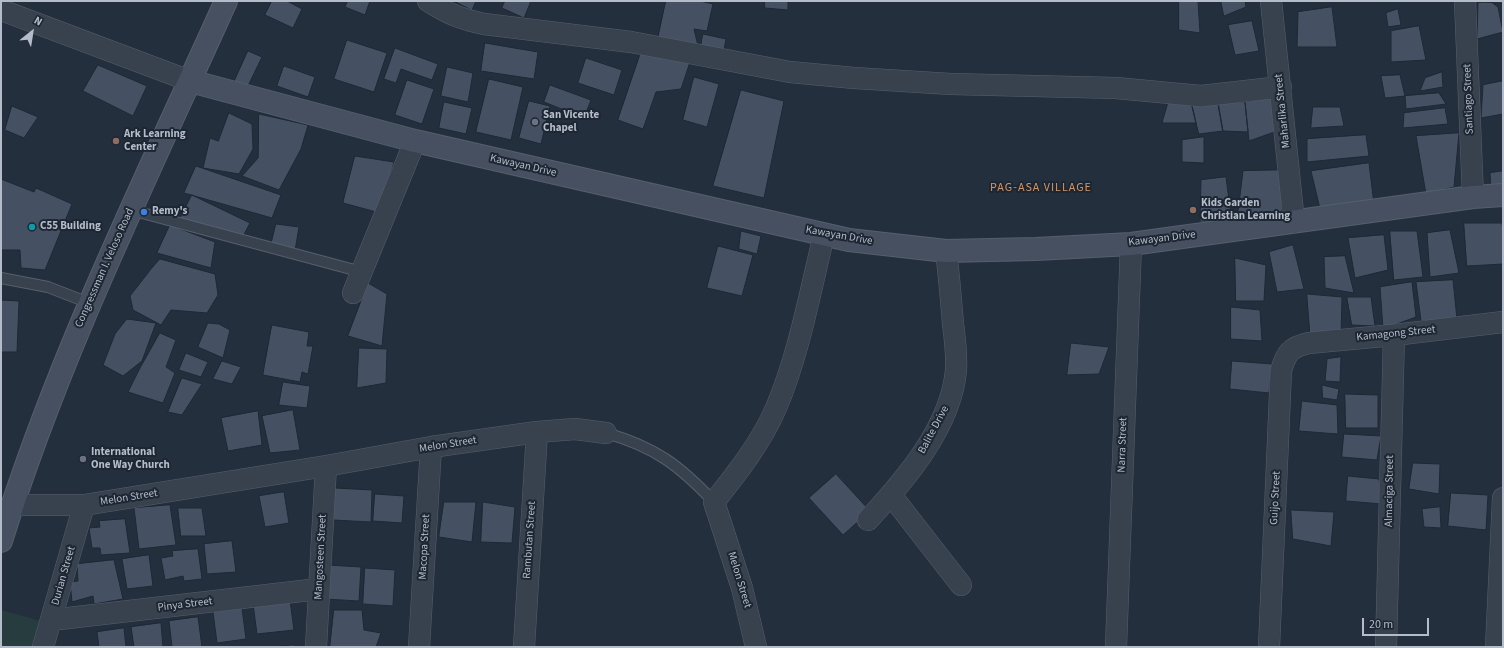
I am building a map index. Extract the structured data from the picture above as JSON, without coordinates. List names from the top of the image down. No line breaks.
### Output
{"streets":{"street":["Santiago Street","Maharlika Street","Kawayan Drive","Congressman I. Veloso Road","Kamagong Street","Balite Drive","Melon Street","Narra Street","Almaciga Street","Guijo Street","Rambutan Street","Macopa Street","Mangosteen Street","Durian Street","Pinya Street"]},"crossings":[["Santiago Street","Kawayan Drive"],["Maharlika Street","Kawayan Drive"],["Kawayan Drive","Congressman I. Veloso Road"],["Kawayan Drive","Balite Drive"],["Kawayan Drive","Narra Street"],["Congressman I. Veloso Road","Melon Street"],["Kamagong Street","Almaciga Street"],["Kamagong Street","Guijo Street"],["Melon Street","Rambutan Street"],["Melon Street","Macopa Street"],["Melon Street","Mangosteen Street"],["Melon Street","Durian Street"],["Mangosteen Street","Pinya Street"],["Durian Street","Pinya Street"]],"districts":["PAG-ASA VILLAGE"],"places":["San Vicente Chapel","Ark Learning Center","Kids Garden Christian Learning","Remy's","C55 Building","International One Way Church"],"scale_bar":"20 m","north":"top right"}
